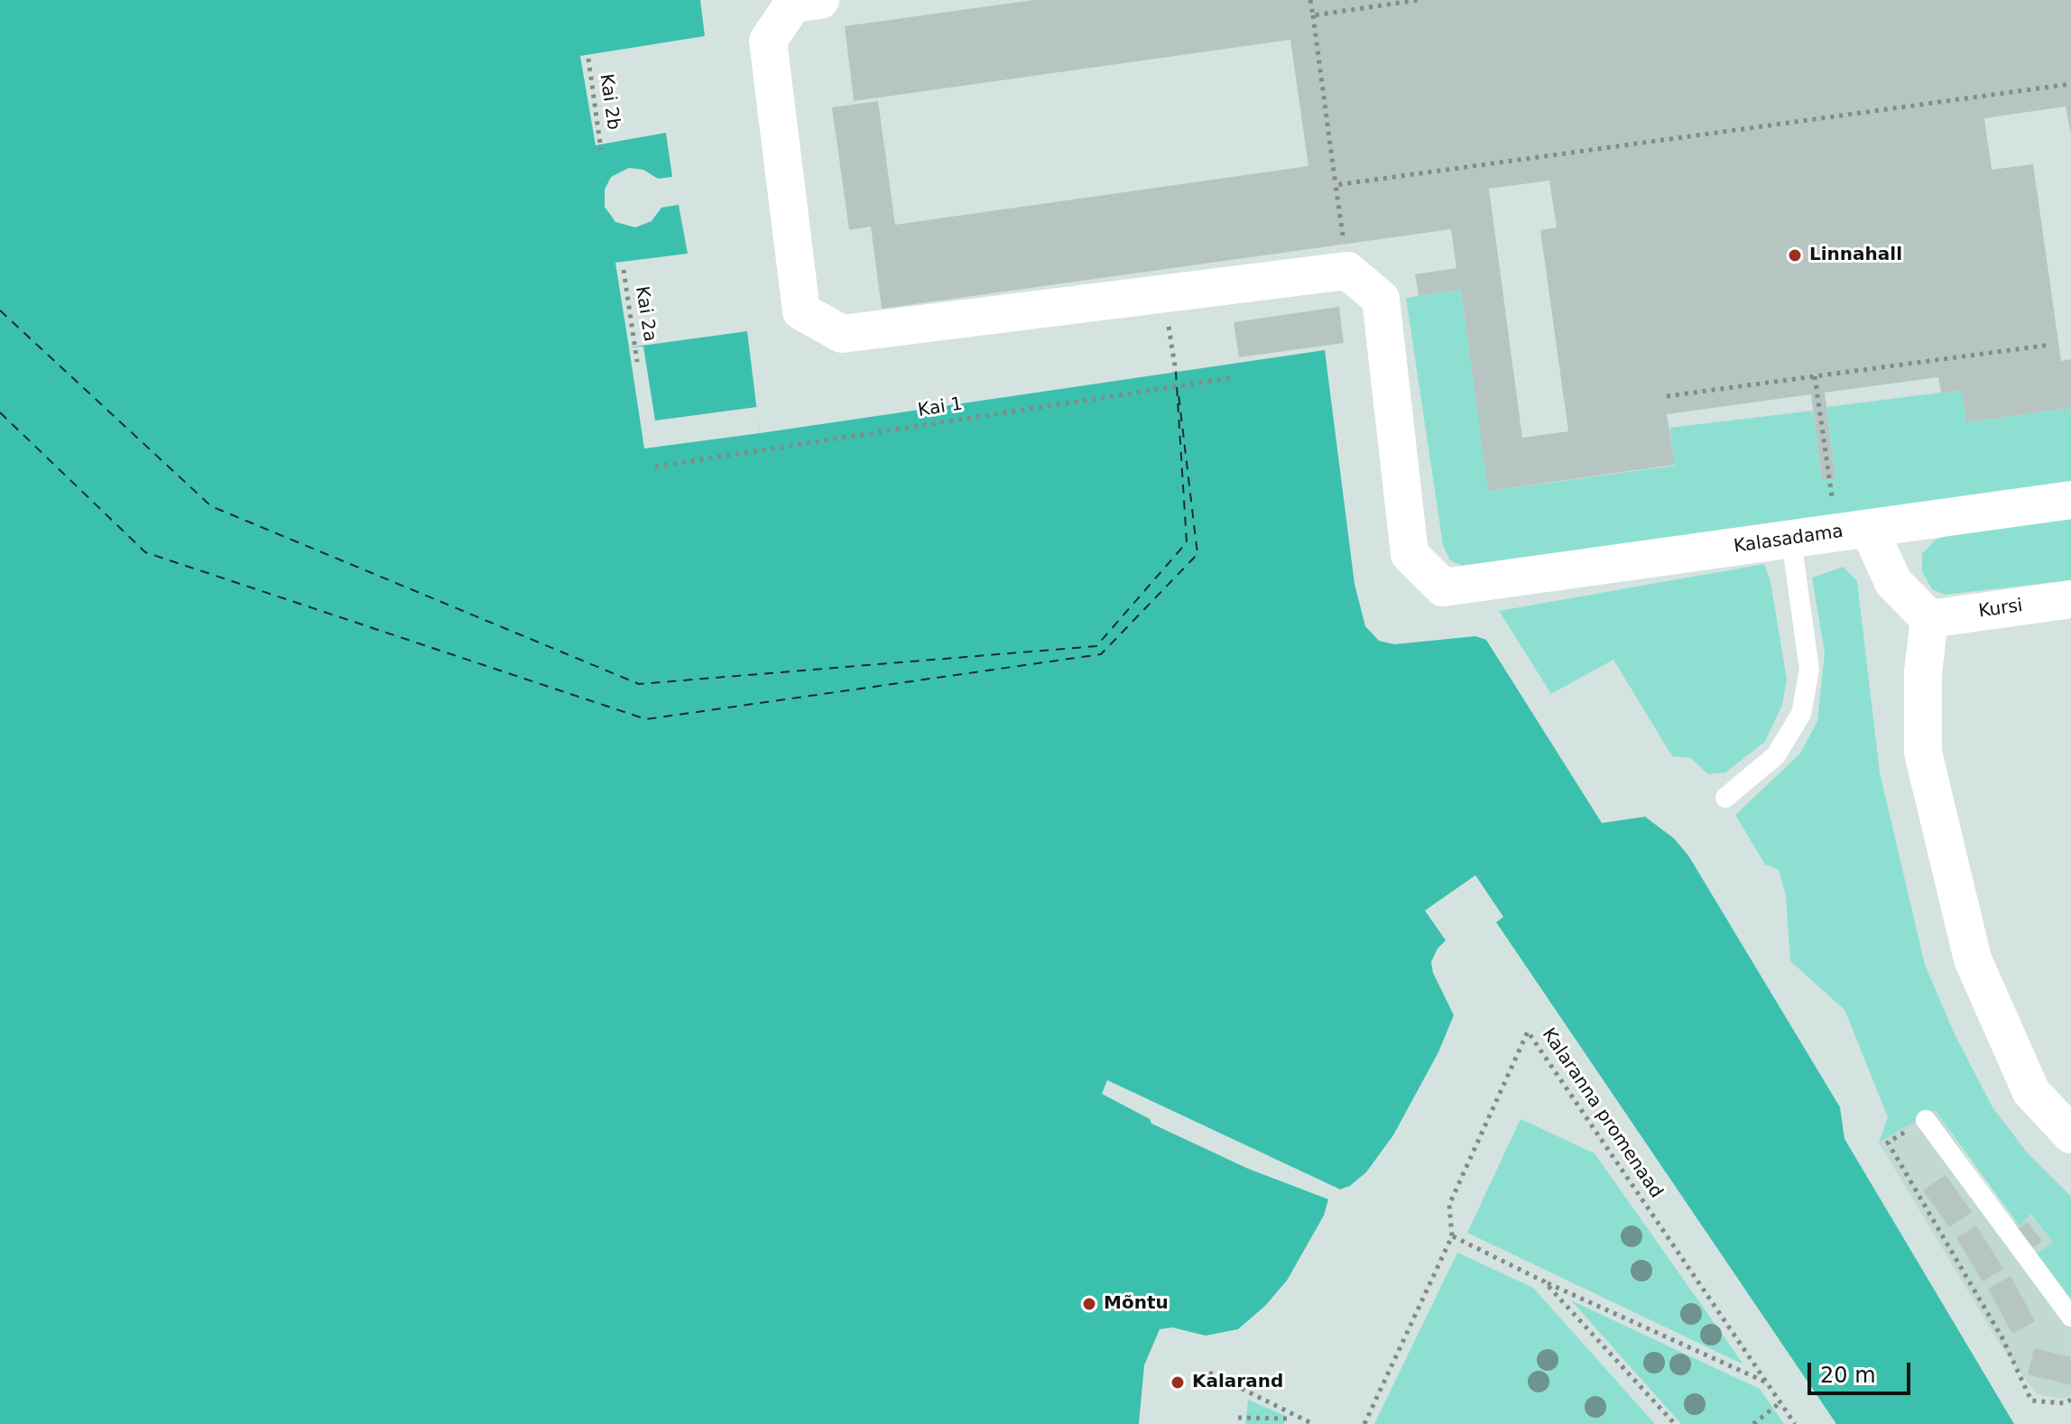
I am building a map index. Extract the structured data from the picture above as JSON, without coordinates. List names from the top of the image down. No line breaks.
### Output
{"streets":{"street":["Kalasadama","Kursi"],"path":["Kai 2b","Kai 2a","Kai 1","Kalaranna promenaad"]},"crossings":[["Kalasadama","Kursi"]],"places":["Linnahall","Mõntu","Kalarand"],"scale_bar":"20 m"}
